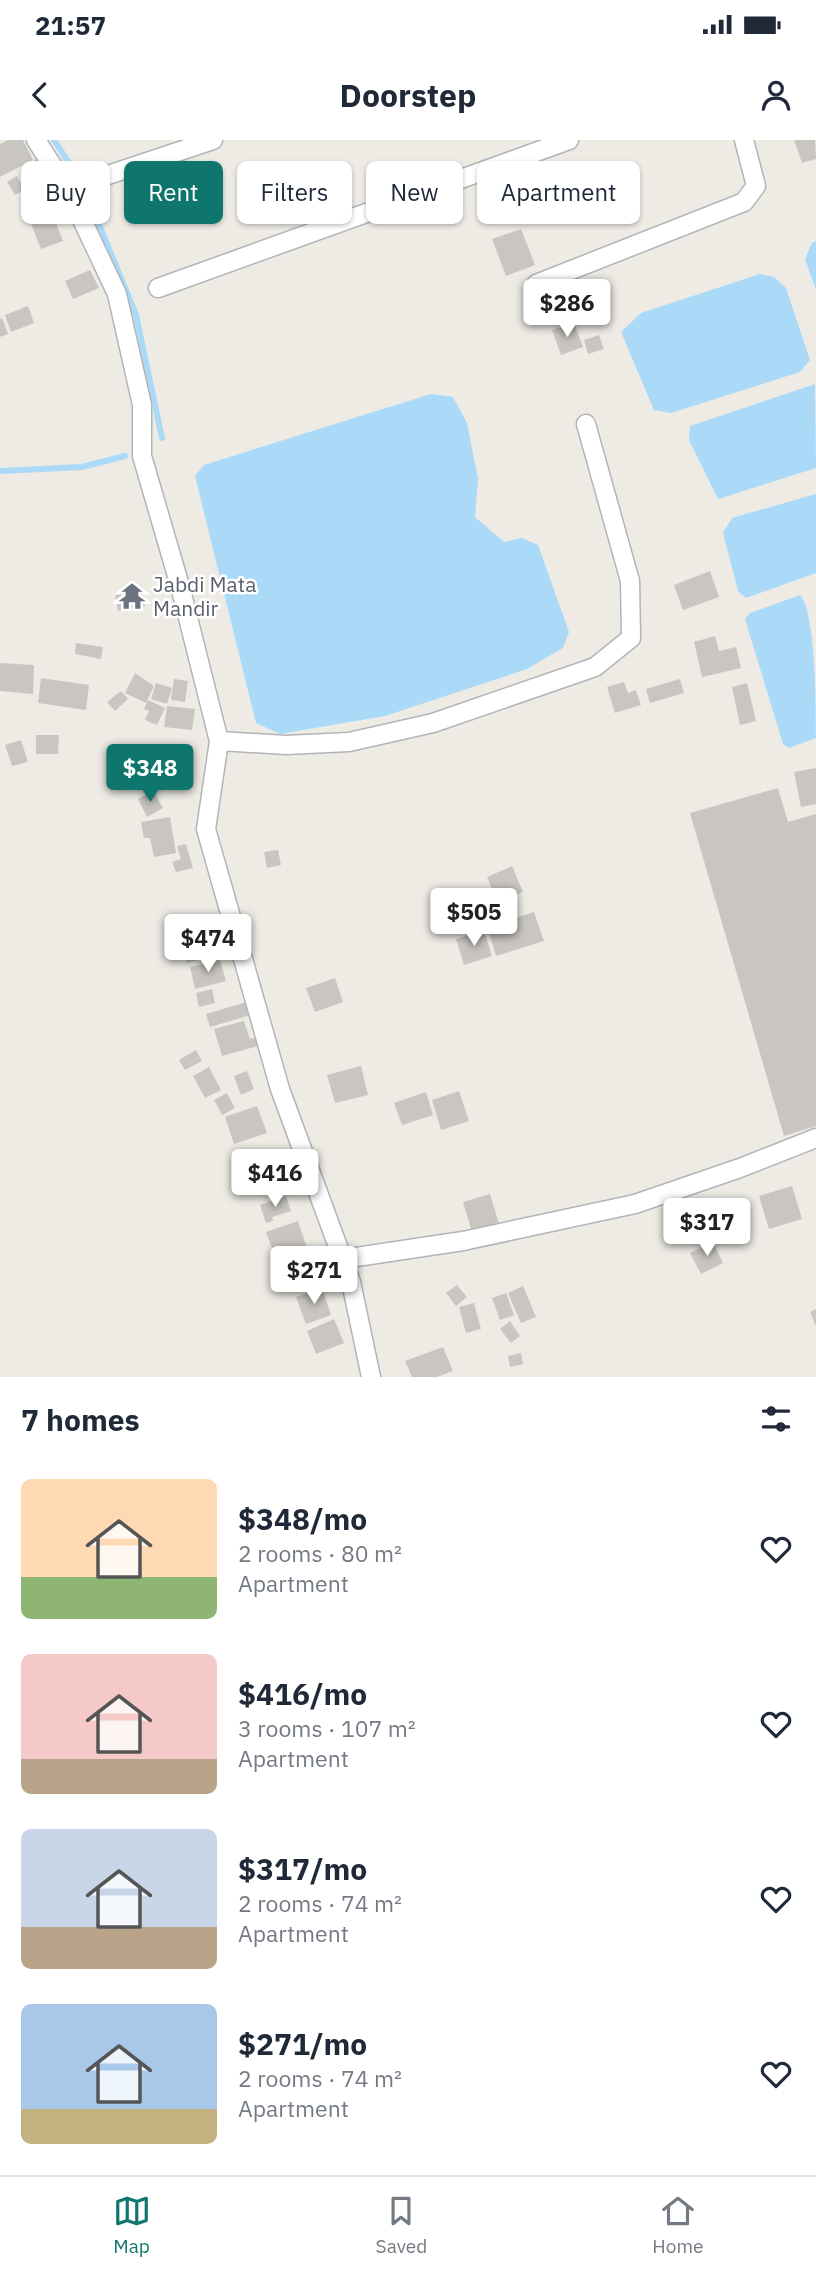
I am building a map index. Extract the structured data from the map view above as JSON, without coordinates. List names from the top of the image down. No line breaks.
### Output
{"places":{"temple":["Jabdi Mata Mandir"]},"page":{"status":"21:57","header":"Doorstep","chip":["Buy","Rent","Filters","New","Apartment"],"price":["$286","$348","$505","$474","$416","$317","$271"],"heading":"7 homes","list":[{"name":"$348/mo","note":"2 rooms · 80 m² · Apartment"},{"name":"$416/mo","note":"3 rooms · 107 m² · Apartment"},{"name":"$317/mo","note":"2 rooms · 74 m² · Apartment"},{"name":"$271/mo","note":"2 rooms · 74 m² · Apartment"}],"tabs":["Map","Saved","Home"]}}
